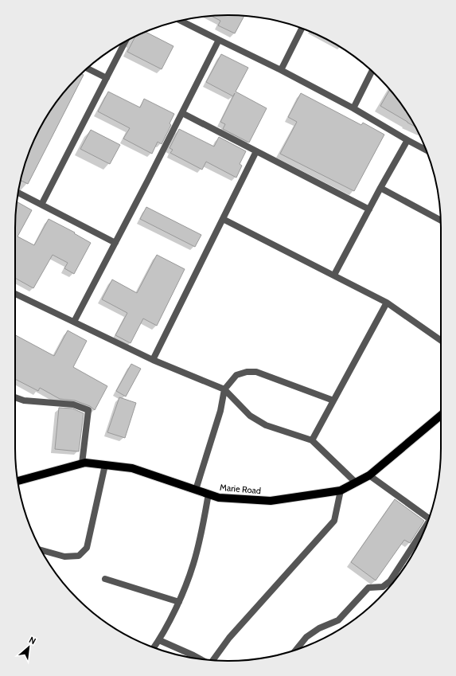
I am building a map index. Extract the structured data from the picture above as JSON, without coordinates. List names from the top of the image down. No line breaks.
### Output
{"streets":{"main road":["Marie Road"]},"north":"top right"}
